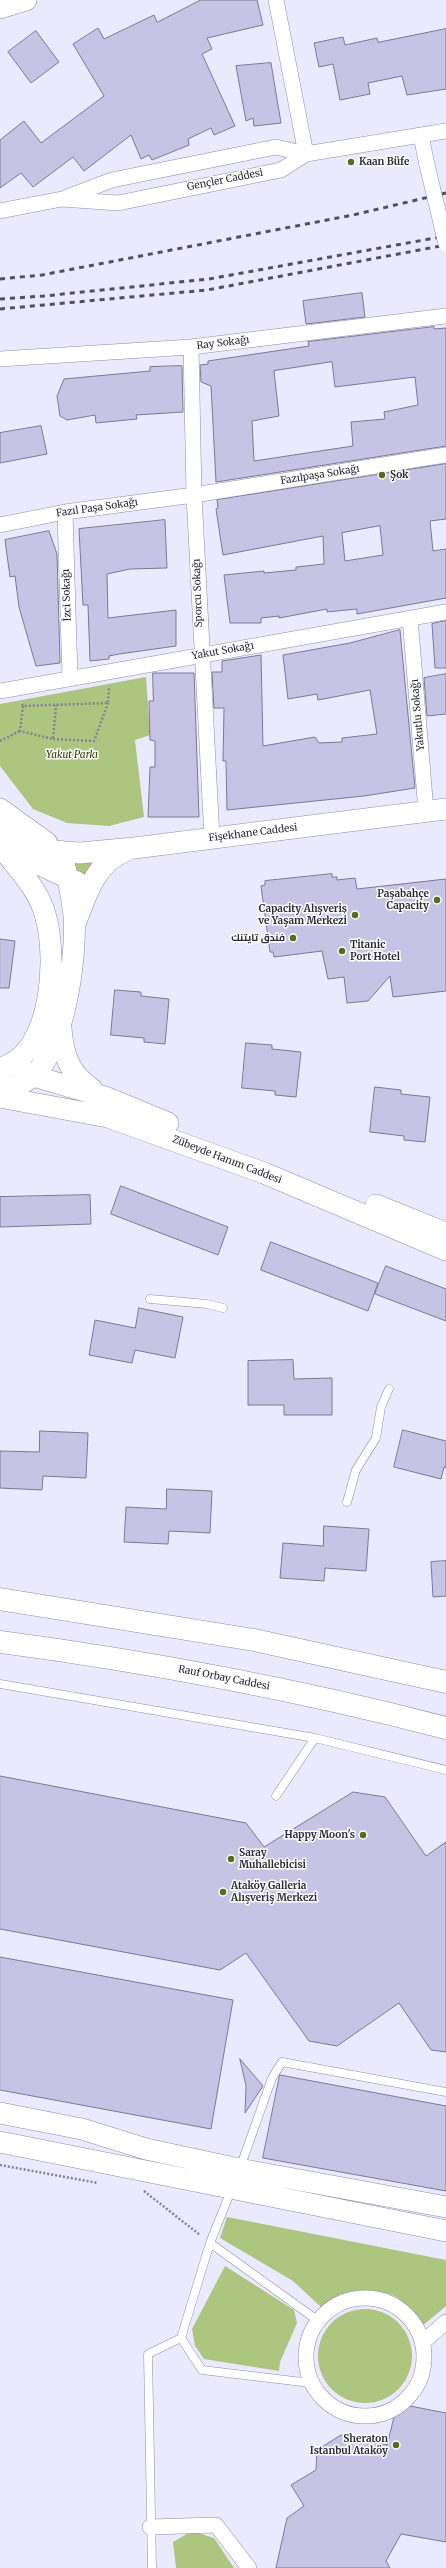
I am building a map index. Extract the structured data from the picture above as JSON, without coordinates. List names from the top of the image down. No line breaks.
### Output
{"streets":{"highway":["Rauf Orbay Caddesi"],"main road":["Fişekhane Caddesi","Zübeyde Hanım Caddesi"],"street":["Gençler Caddesi","Ray Sokağı","Fazılpaşa Sokağı","Fazıl Paşa Sokağı","Sporcu Sokağı","İzci Sokağı","Yakut Sokağı","Yakutlu Sokağı"]},"crossings":[["Ray Sokağı","Sporcu Sokağı"],["Fazılpaşa Sokağı","Fazıl Paşa Sokağı"],["Fazılpaşa Sokağı","Sporcu Sokağı"],["Fazıl Paşa Sokağı","Sporcu Sokağı"],["Fazıl Paşa Sokağı","İzci Sokağı"],["Sporcu Sokağı","Yakut Sokağı"],["Sporcu Sokağı","Fişekhane Caddesi"],["İzci Sokağı","Yakut Sokağı"],["Yakut Sokağı","Yakutlu Sokağı"],["Yakutlu Sokağı","Fişekhane Caddesi"]],"parks":["Yakut Parkı"],"places":["Kaan Büfe","Şok","Paşabahçe Capacity","Capacity Alışveriş ve Yaşam Merkezi","فندق تايتنك","Titanic Port Hotel","Happy Moon's","Saray Muhallebicisi","Ataköy Galleria Alışveriş Merkezi","Sheraton Istanbul Ataköy"]}
